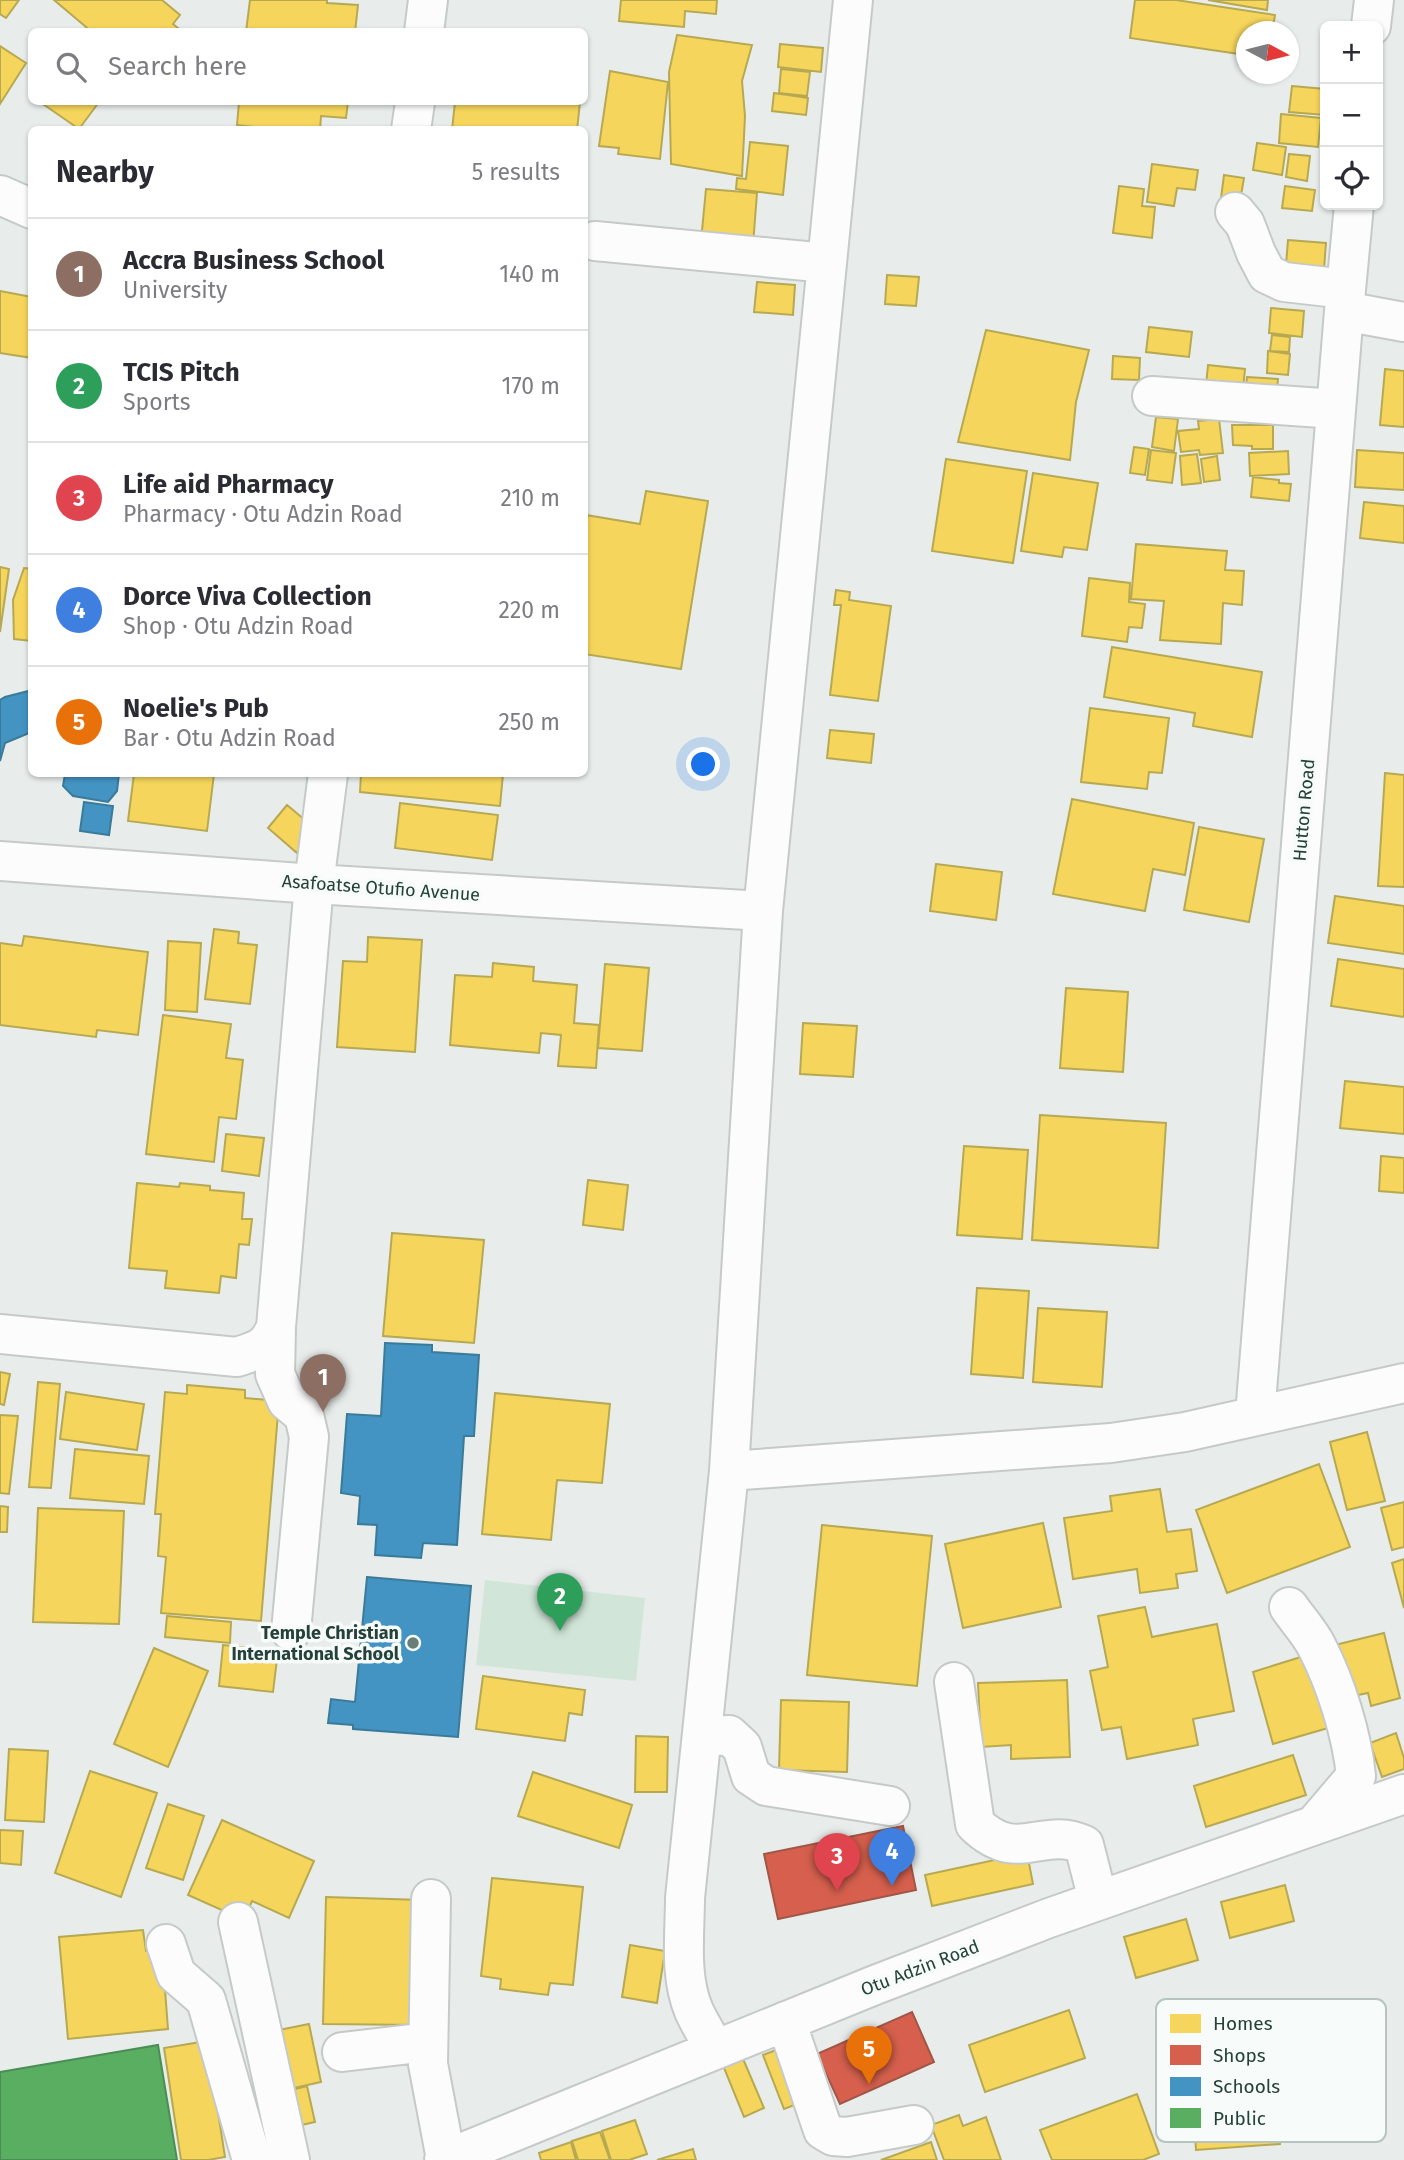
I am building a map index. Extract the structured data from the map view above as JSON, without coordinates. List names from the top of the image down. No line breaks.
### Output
{"streets":{"street":["Hutton Road","Asafoatse Otufio Avenue","Otu Adzin Road"]},"places":["Temple Christian International School"],"legend":["Homes","Shops","Schools","Public"],"north":"right","page":{"map_buttons":["+","−"],"search":"Search here","heading":["Nearby","5 results"],"list":[{"mark":"1","name":"Accra Business School","note":"University","value":"140 m"},{"mark":"2","name":"TCIS Pitch","note":"Sports","value":"170 m"},{"mark":"3","name":"Life aid Pharmacy","note":"Pharmacy · Otu Adzin Road","value":"210 m"},{"mark":"4","name":"Dorce Viva Collection","note":"Shop · Otu Adzin Road","value":"220 m"},{"mark":"5","name":"Noelie's Pub","note":"Bar · Otu Adzin Road","value":"250 m"}],"pins":["1","2","4","3","5"]}}
